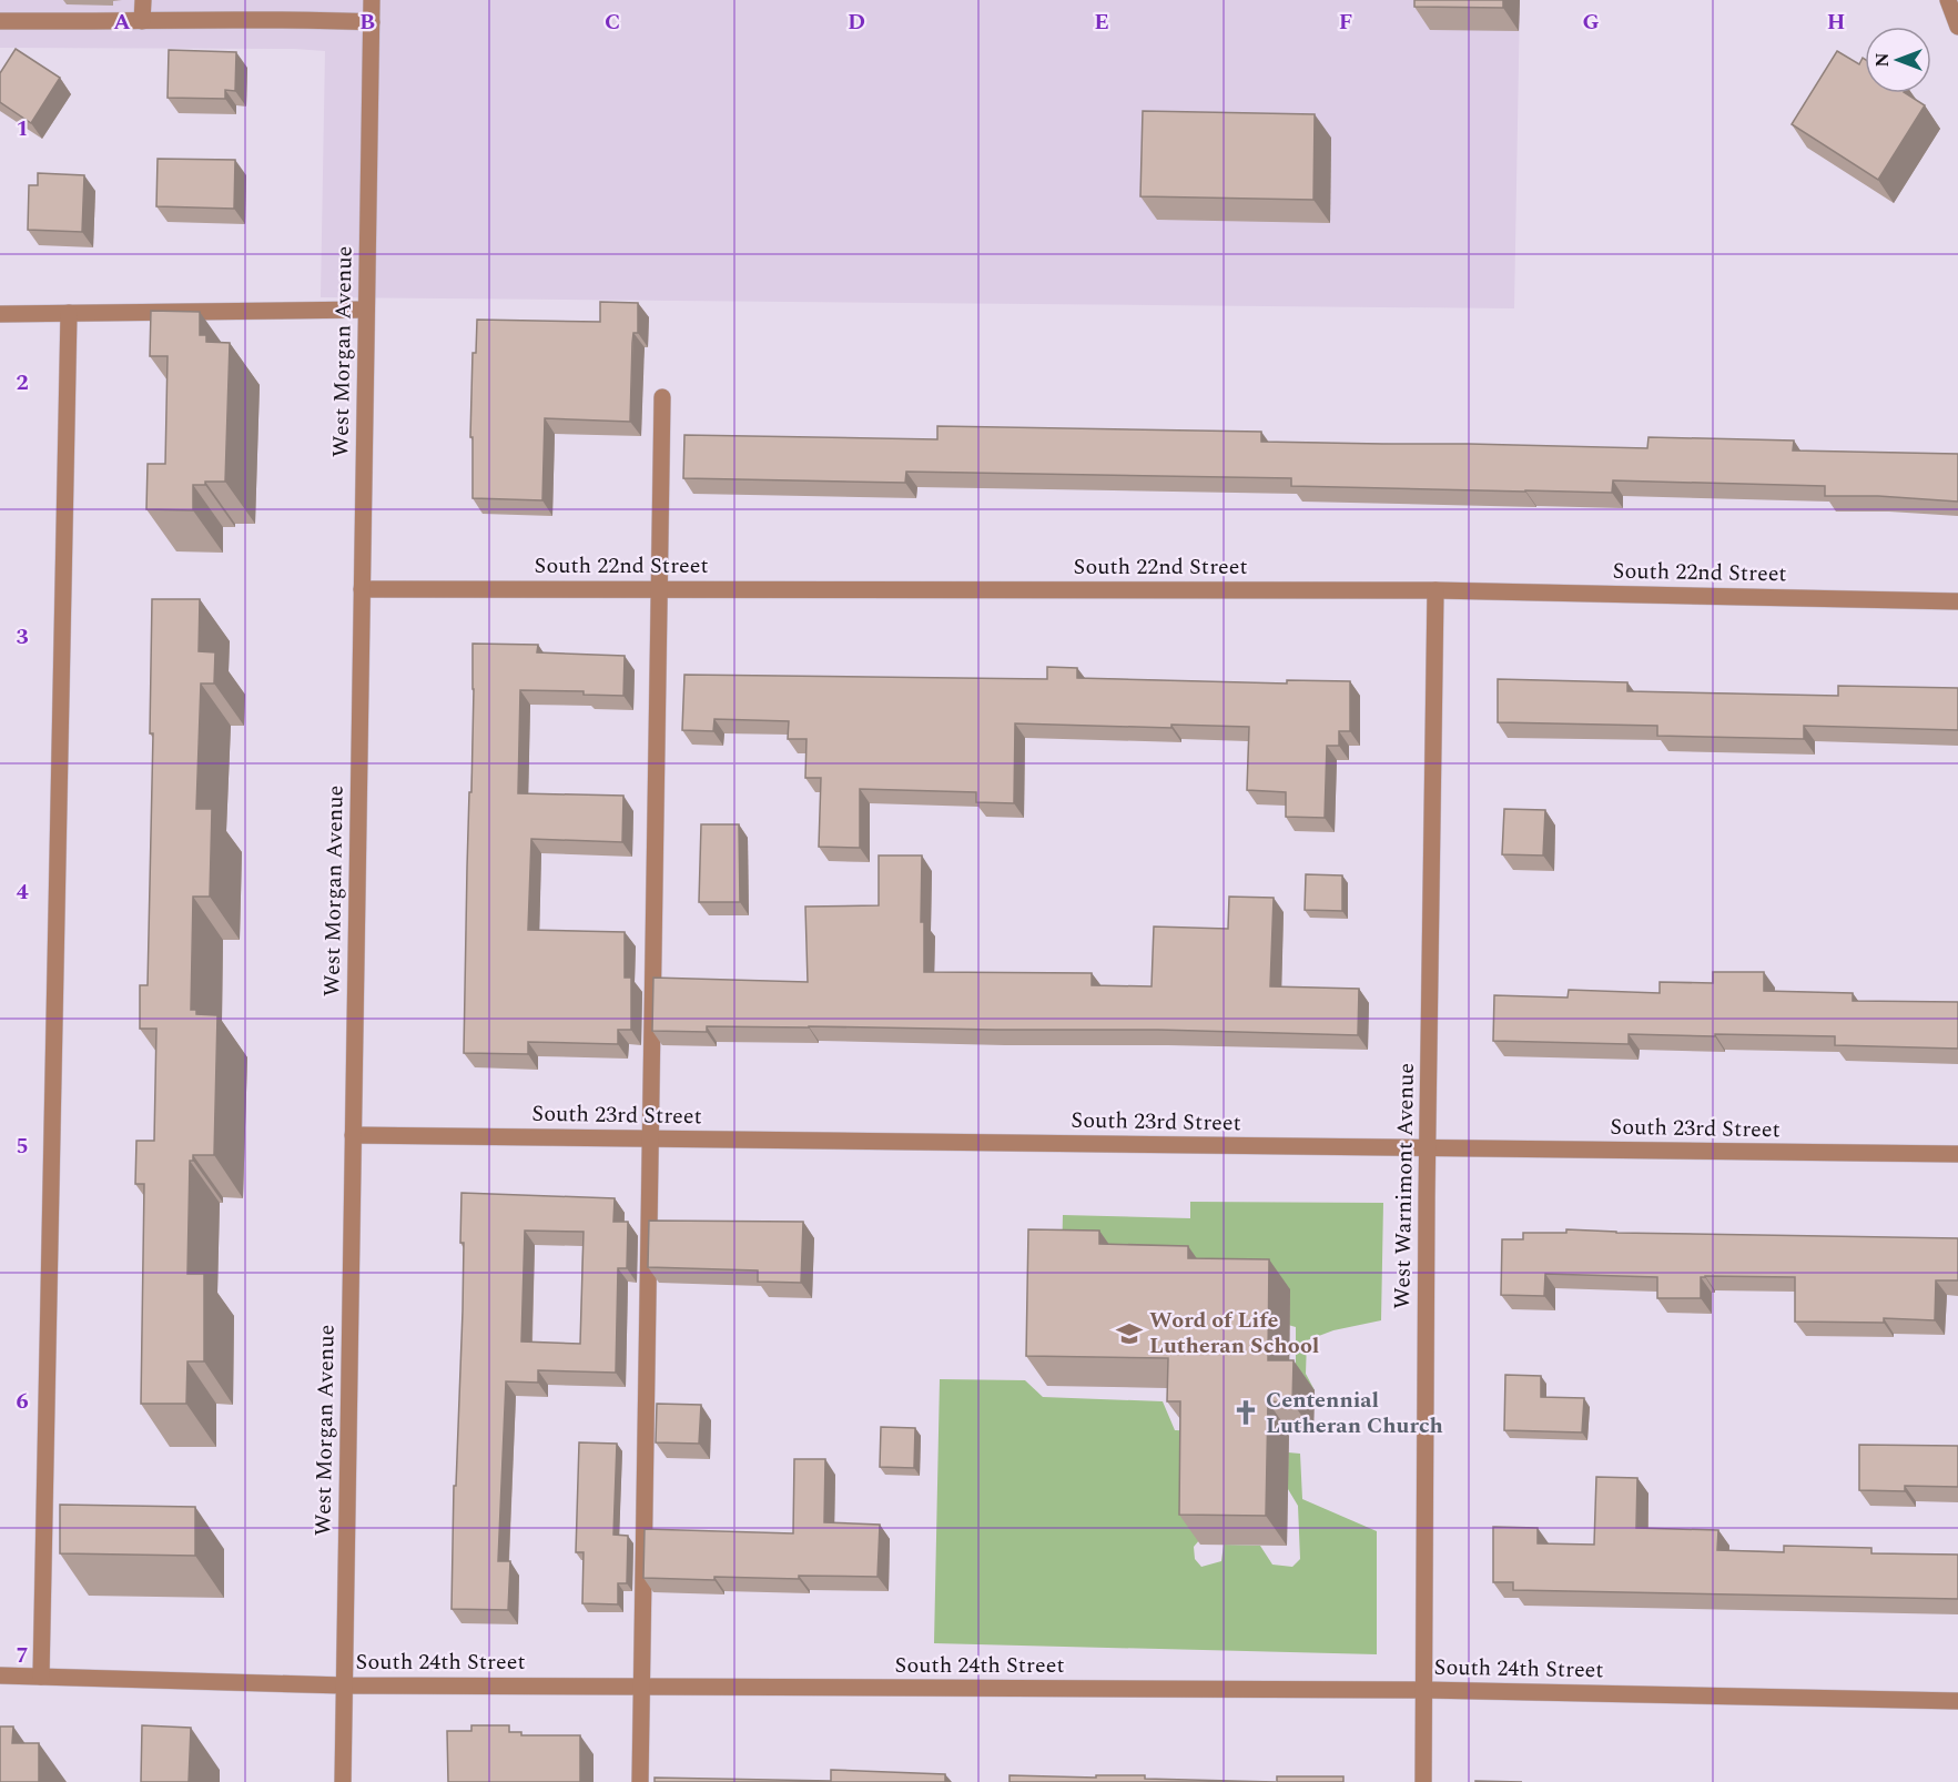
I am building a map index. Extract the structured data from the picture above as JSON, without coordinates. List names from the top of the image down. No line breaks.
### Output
{"streets":{"street":["West Morgan Avenue","South 22nd Street","South 23rd Street","West Warnimont Avenue","South 24th Street"]},"crossings":[["West Morgan Avenue","South 22nd Street"],["West Morgan Avenue","South 23rd Street"],["West Morgan Avenue","South 24th Street"],["South 22nd Street","West Warnimont Avenue"],["South 23rd Street","West Warnimont Avenue"],["West Warnimont Avenue","South 24th Street"]],"places":{"school or university":["Word of Life Lutheran School"],"church":["Centennial Lutheran Church"]},"north":"left","grid":{"columns":["A","B","C","D","E","F","G","H"],"rows":["1","2","3","4","5","6","7"]}}
